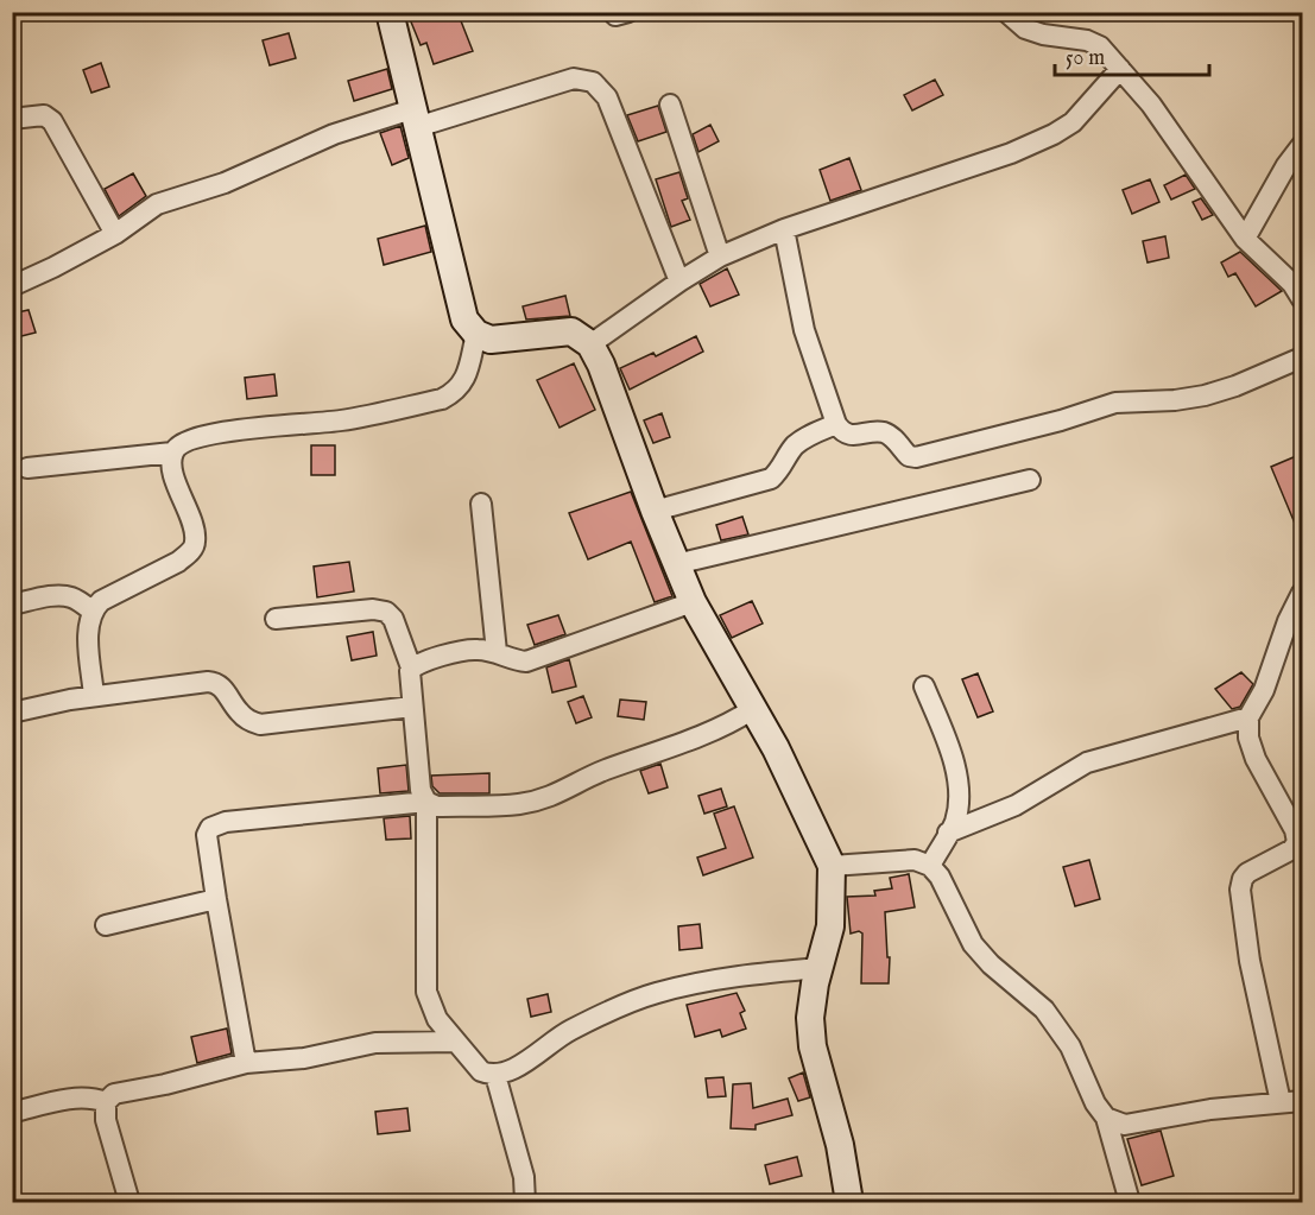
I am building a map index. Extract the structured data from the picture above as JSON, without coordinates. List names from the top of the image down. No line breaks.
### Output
{"scale_bar":"50 m"}
